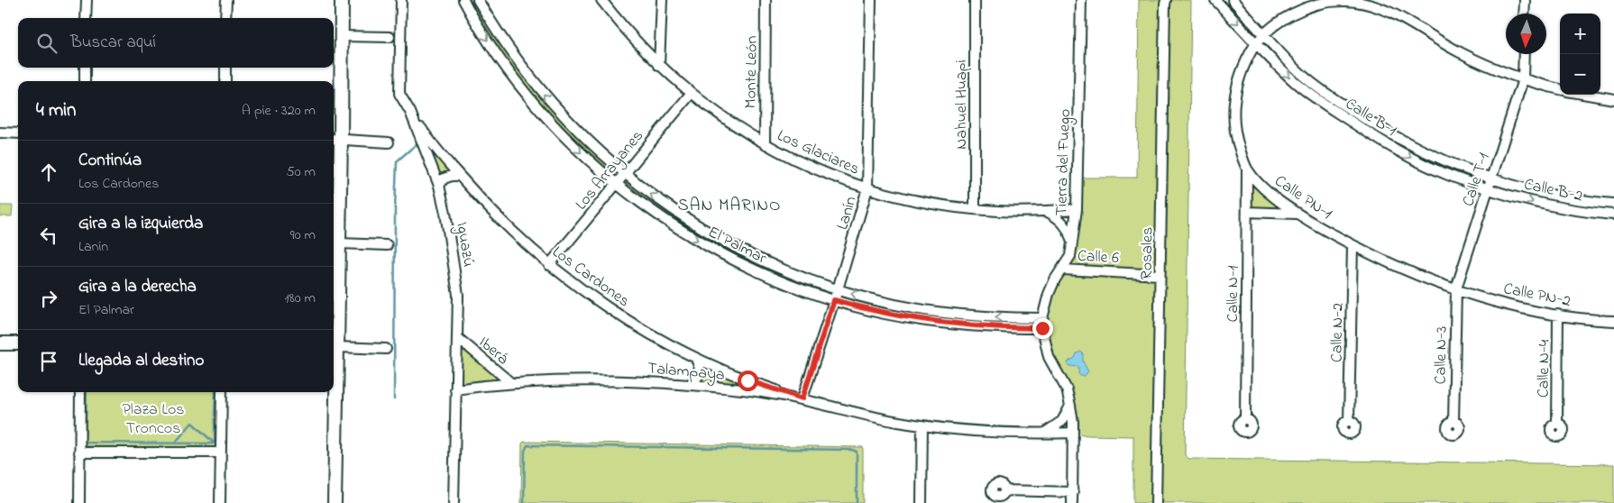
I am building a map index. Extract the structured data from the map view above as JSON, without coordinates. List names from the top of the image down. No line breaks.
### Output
{"streets":{"street":["Monte León","Nahuel Huapi","Calle B-1","Los Glaciares","Tierra del Fuego","Los Arrayanes","Calle T-1","Calle B-2","Calle PN-1","Lanín","Iguazú","El Palmar","Rosales","Calle 6","Los Cardones","Calle N-1","Calle PN-2","Calle N-2","Iberá","Calle N-3","Calle N-4","Talampaya"]},"crossings":[["Monte León","Los Glaciares"],["Nahuel Huapi","Los Glaciares"],["Calle B-1","Calle T-1"],["Calle B-1","Calle B-2"],["Calle B-1","Calle PN-1"],["Los Glaciares","Tierra del Fuego"],["Los Glaciares","Los Arrayanes"],["Los Glaciares","Lanín"],["Tierra del Fuego","El Palmar"],["Tierra del Fuego","Calle 6"],["Tierra del Fuego","Talampaya"],["Los Arrayanes","El Palmar"],["Los Arrayanes","Los Cardones"],["Calle T-1","Calle B-2"],["Calle T-1","Calle PN-1"],["Calle T-1","Calle PN-2"],["Calle T-1","Calle N-3"],["Calle PN-1","Calle N-1"],["Calle PN-1","Calle PN-2"],["Calle PN-1","Calle N-2"],["Calle PN-1","Calle N-3"],["Lanín","El Palmar"],["Lanín","Los Cardones"],["Lanín","Talampaya"],["Iguazú","Los Cardones"],["Iguazú","Iberá"],["Iguazú","Talampaya"],["Rosales","Calle 6"],["Los Cardones","Talampaya"],["Calle PN-2","Calle N-3"],["Calle PN-2","Calle N-4"],["Iberá","Talampaya"]],"districts":["SAN MARINO"],"parks":["Plaza Los Troncos"],"north":"bottom","page":{"map_buttons":["+","−"],"search":"Buscar aquí","heading":["4 min","A pie · 320 m"],"list":[["Continúa","Los Cardones","50 m"],["Gira a la izquierda","Lanín","90 m"],["Gira a la derecha","El Palmar","180 m"],"Llegada al destino"]}}
